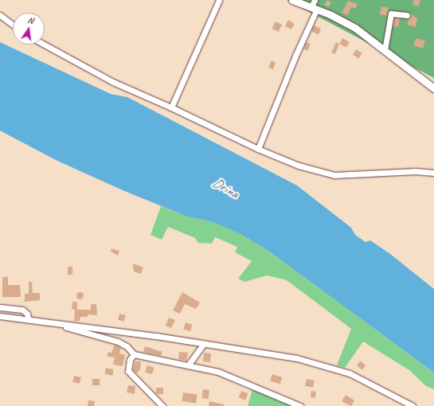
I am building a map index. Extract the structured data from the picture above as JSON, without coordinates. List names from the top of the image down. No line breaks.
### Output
{"water":["Drina"],"north":"top"}
